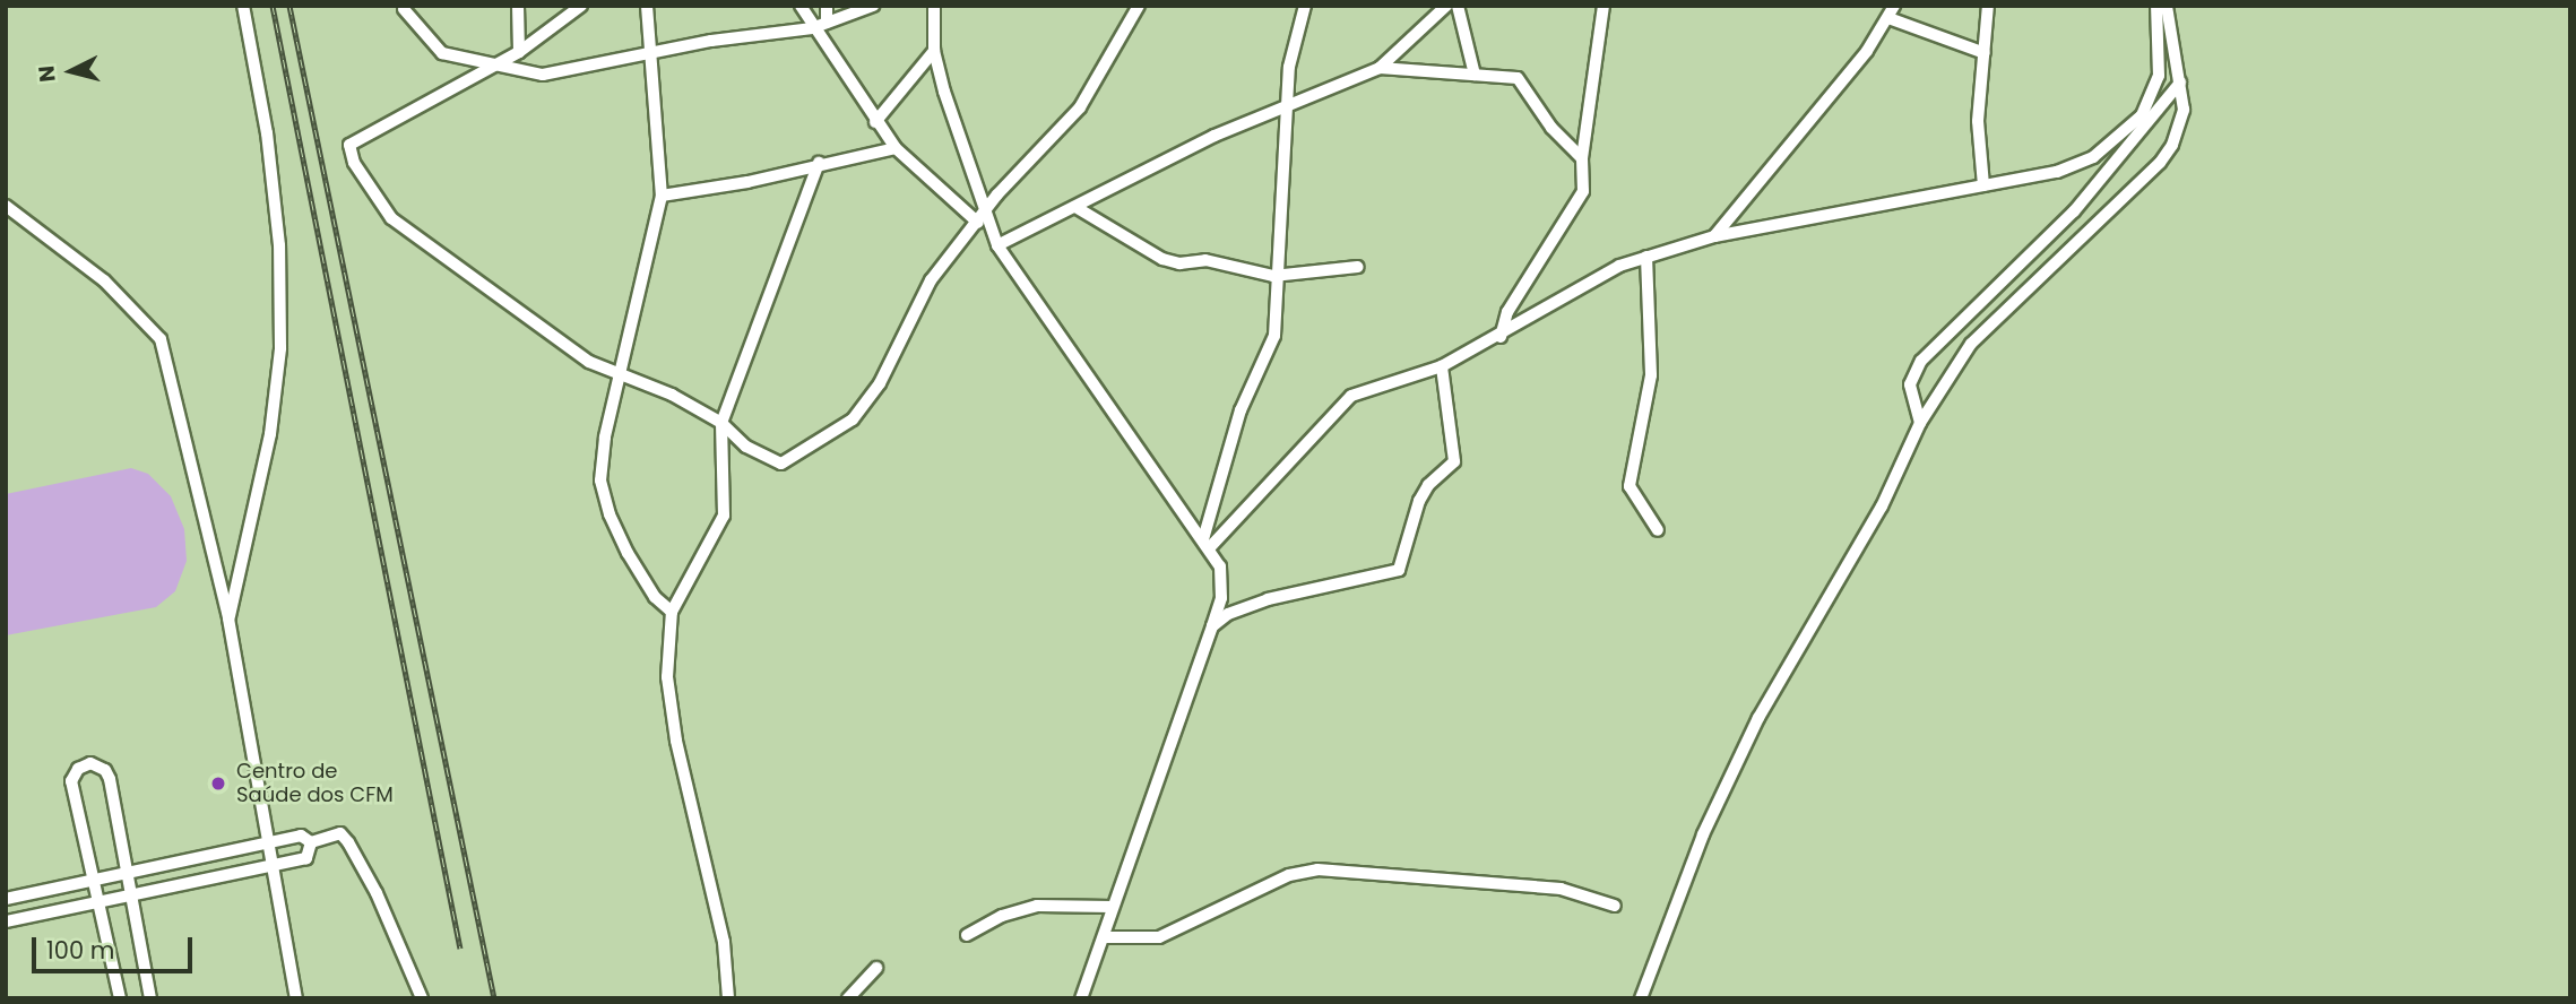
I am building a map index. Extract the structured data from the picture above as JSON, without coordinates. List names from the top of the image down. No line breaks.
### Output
{"places":["Centro de Saúde dos CFM"],"scale_bar":"100 m","north":"left"}
